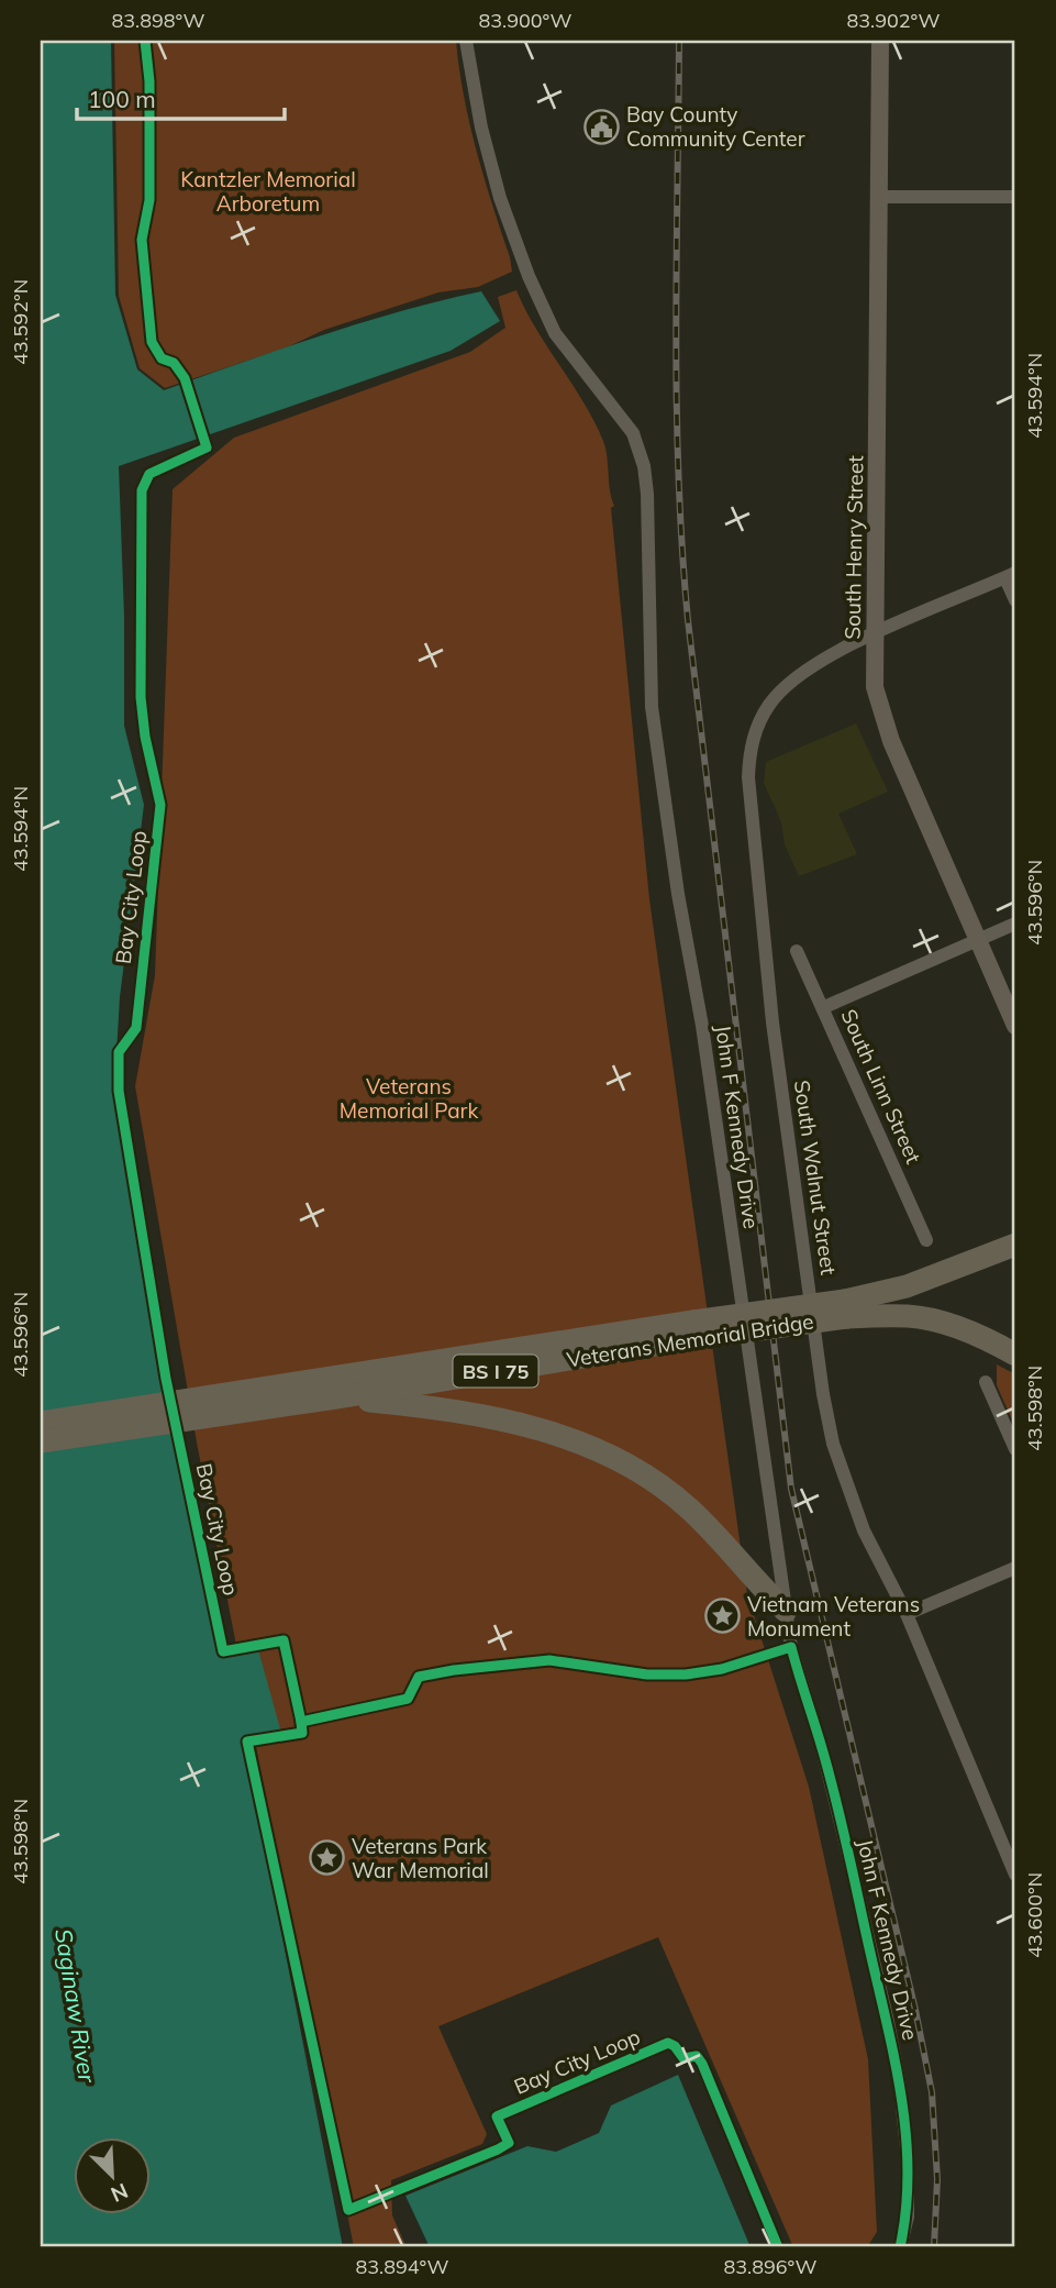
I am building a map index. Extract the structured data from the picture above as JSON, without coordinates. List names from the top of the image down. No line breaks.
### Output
{"streets":{"highway":["Veterans Memorial Bridge","BS I 75"],"street":["South Henry Street","South Linn Street","John F Kennedy Drive","South Walnut Street"],"cycle path":["Bay City Loop"]},"crossings":[["South Henry Street","South Walnut Street"],["Veterans Memorial Bridge","BS I 75"]],"water":["Saginaw River"],"parks":["Kantzler Memorial Arboretum","Veterans Memorial Park"],"places":{"public building":["Bay County Community Center"],"place":["Vietnam Veterans Monument","Veterans Park War Memorial"]},"scale_bar":"100 m","north":"bottom right","coordinates":["83.898°W","83.900°W","83.902°W","43.592°N","43.594°N","43.596°N","43.598°N","43.600°N","83.894°W","83.896°W"]}
